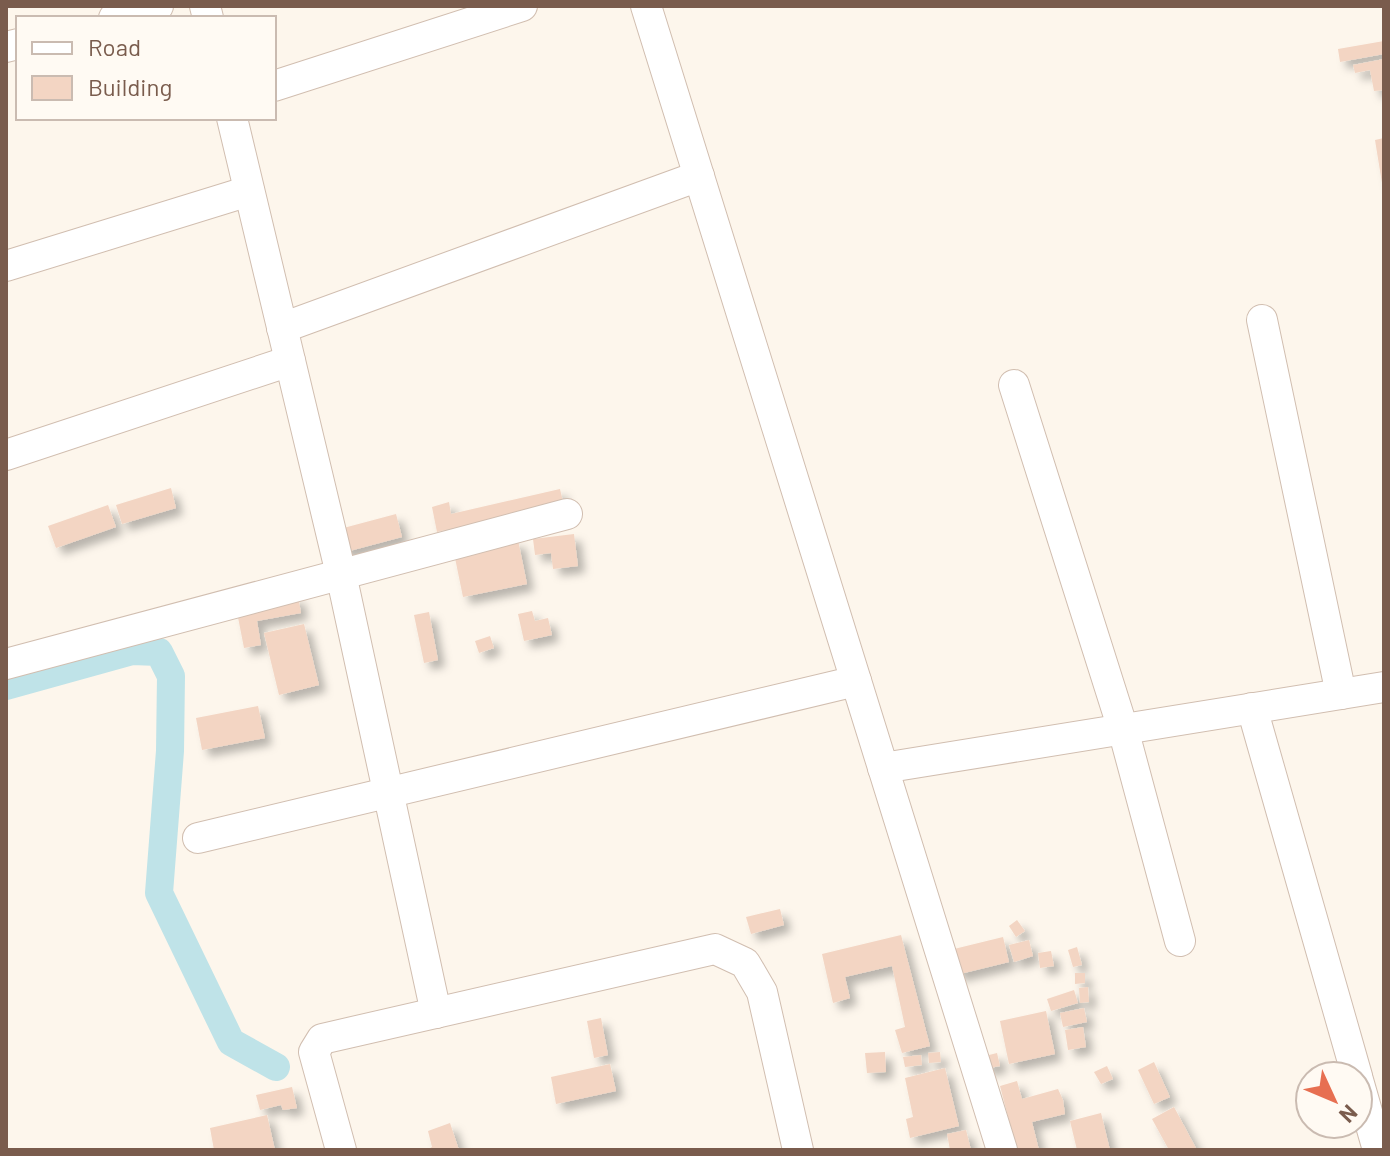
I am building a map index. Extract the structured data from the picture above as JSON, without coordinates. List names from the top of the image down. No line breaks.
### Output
{"legend":["Road","Building"],"north":"bottom right"}
